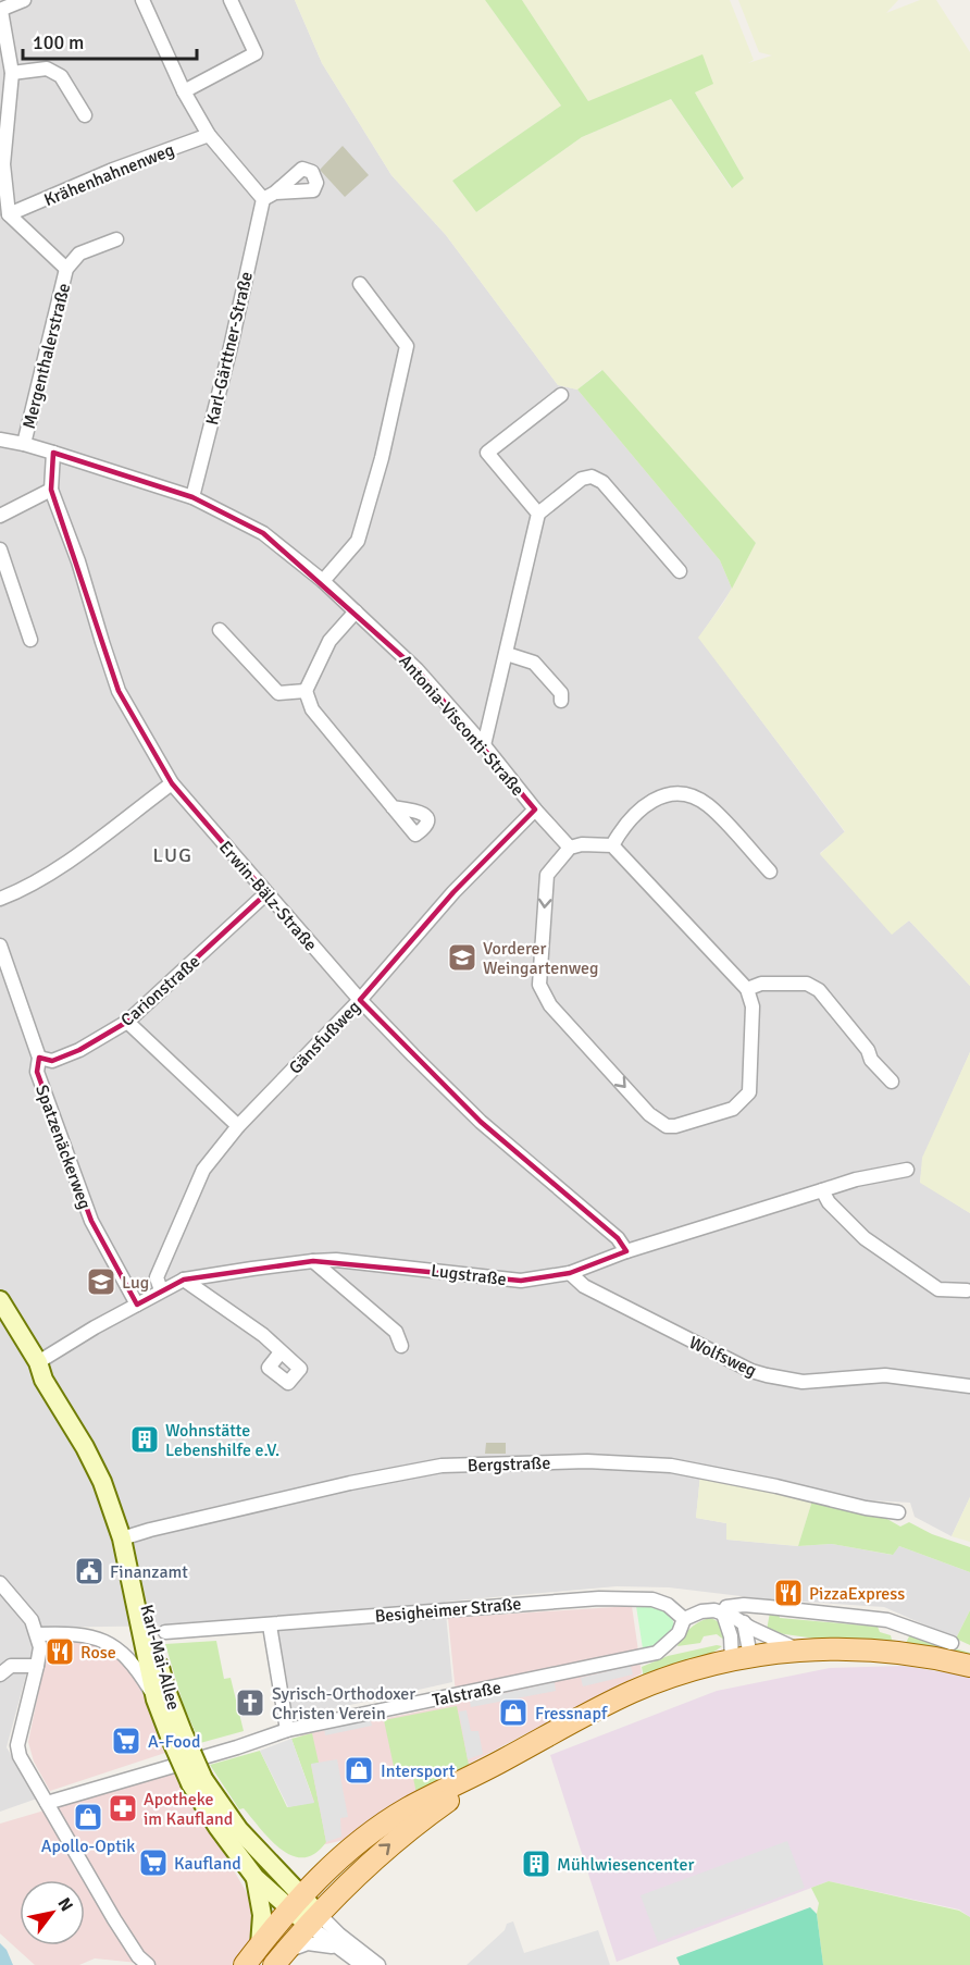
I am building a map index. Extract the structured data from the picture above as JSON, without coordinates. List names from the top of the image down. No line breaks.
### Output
{"streets":{"main road":["Karl-Mai-Allee"],"street":["Krähenhahnenweg","Karl-Gärttner-Straße","Mergenthalerstraße","Antonia-Visconti-Straße","Erwin-Bälz-Straße","Carionstraße","Gänsfußweg","Spatzenäckerweg","Lugstraße","Wolfsweg","Bergstraße","Besigheimer Straße","Talstraße"]},"crossings":[["Krähenhahnenweg","Karl-Gärttner-Straße"],["Krähenhahnenweg","Mergenthalerstraße"],["Karl-Gärttner-Straße","Antonia-Visconti-Straße"],["Mergenthalerstraße","Antonia-Visconti-Straße"],["Antonia-Visconti-Straße","Erwin-Bälz-Straße"],["Antonia-Visconti-Straße","Gänsfußweg"],["Erwin-Bälz-Straße","Carionstraße"],["Erwin-Bälz-Straße","Gänsfußweg"],["Erwin-Bälz-Straße","Lugstraße"],["Carionstraße","Spatzenäckerweg"],["Gänsfußweg","Lugstraße"],["Spatzenäckerweg","Lugstraße"],["Lugstraße","Wolfsweg"],["Lugstraße","Karl-Mai-Allee"],["Bergstraße","Karl-Mai-Allee"],["Besigheimer Straße","Talstraße"]],"districts":["LUG"],"places":{"school or university":["Vorderer Weingartenweg","Lug"],"building":["Wohnstätte Lebenshilfe e.V.","Mühlwiesencenter"],"public building":["Finanzamt"],"restaurant":["PizzaExpress","Rose"],"church":["Syrisch-Orthodoxer Christen Verein"],"shop":["Fressnapf","Intersport","Apollo-Optik"],"supermarket":["A-Food","Kaufland"],"pharmacy":["Apotheke im Kaufland"]},"scale_bar":"100 m","north":"top right"}
